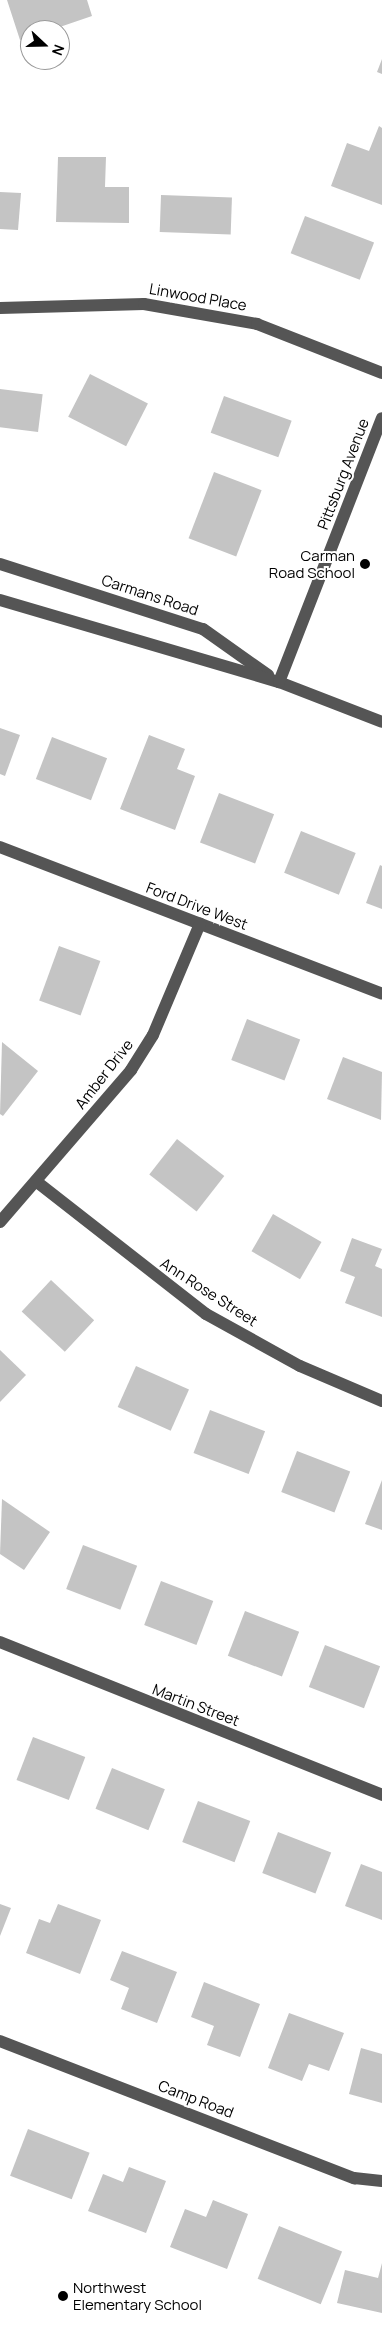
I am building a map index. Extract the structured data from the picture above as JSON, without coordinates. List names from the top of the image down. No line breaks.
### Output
{"streets":{"street":["Linwood Place","Pittsburg Avenue","Carmans Road","Ford Drive West","Amber Drive","Ann Rose Street","Martin Street","Camp Road"]},"crossings":[["Pittsburg Avenue","Carmans Road"],["Ford Drive West","Amber Drive"],["Amber Drive","Ann Rose Street"]],"places":["Carman Road School","Northwest Elementary School"],"north":"right"}
